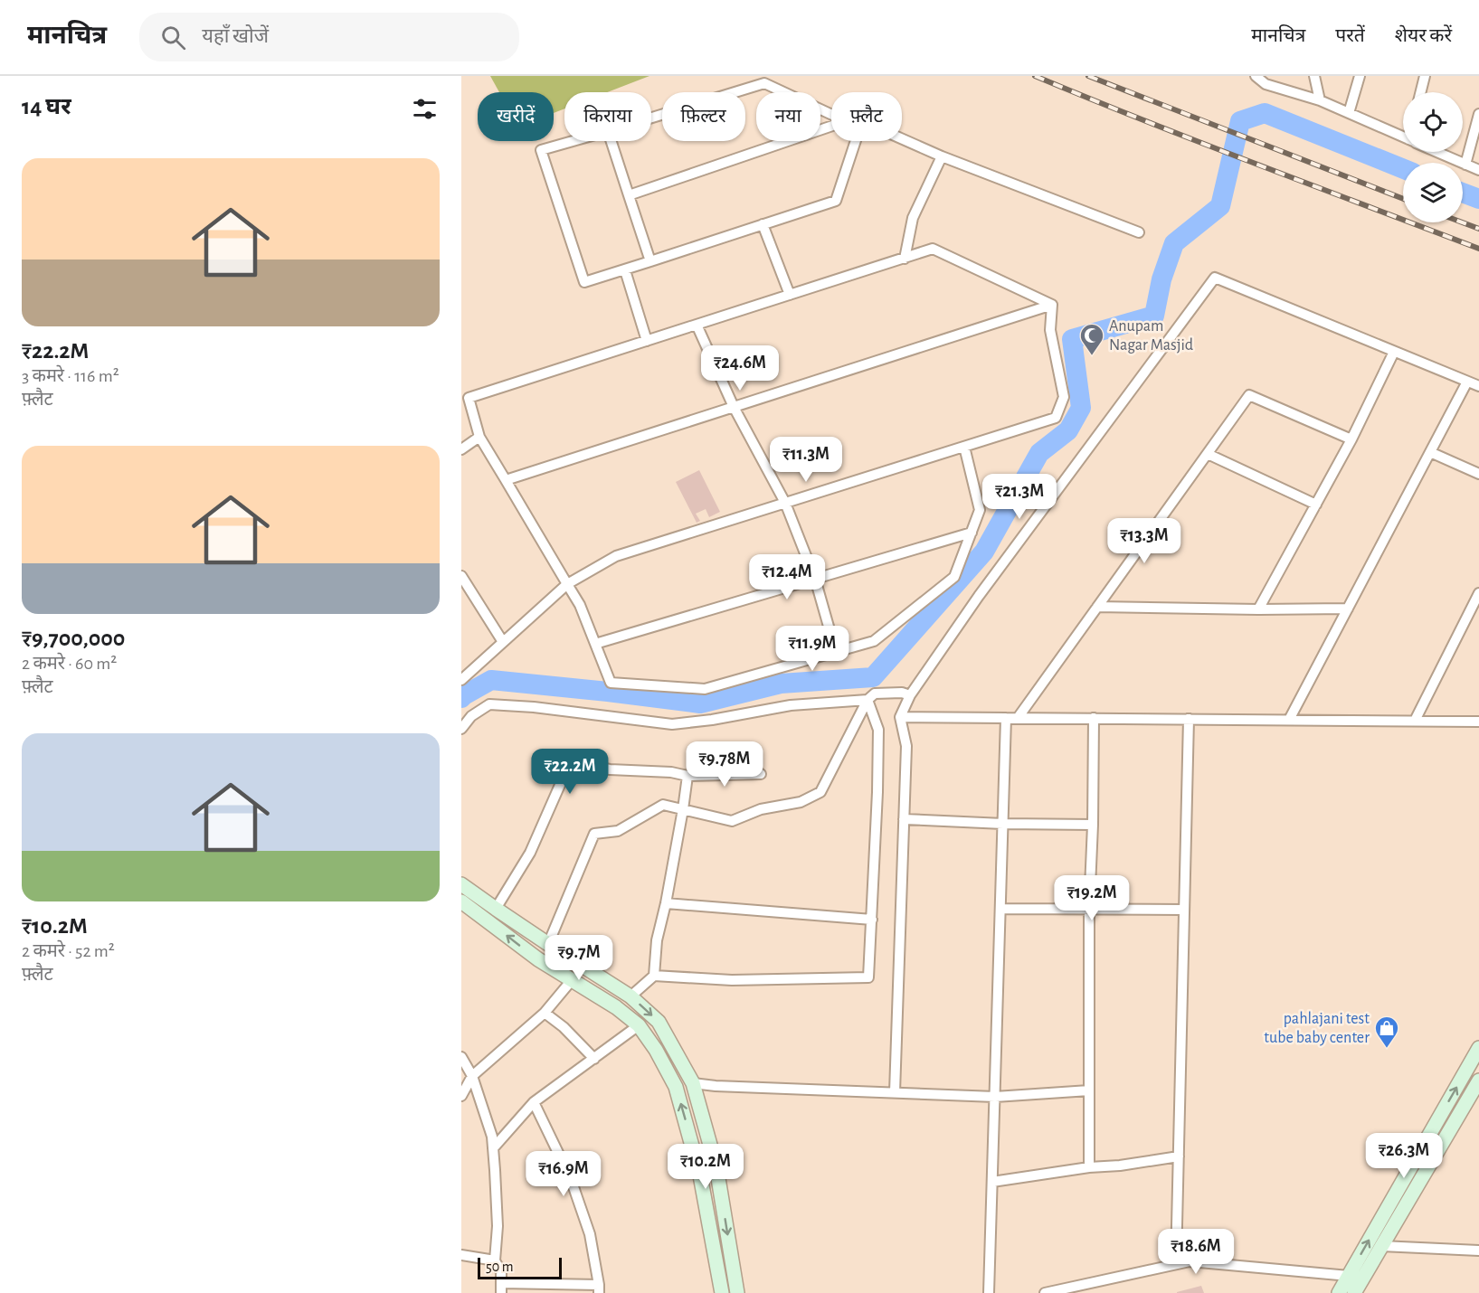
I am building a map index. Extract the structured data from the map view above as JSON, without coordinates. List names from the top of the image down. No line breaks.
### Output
{"places":{"mosque":["Anupam Nagar Masjid"],"shop":["pahlajani test tube baby center"]},"scale_bar":"50 m","page":{"header":"मानचित्र","search":"यहाँ खोजें","nav":["मानचित्र","परतें","शेयर करें"],"heading":"14 घर","chip":["खरीदें","किराया","फ़िल्टर","नया","फ़्लैट"],"list":[{"name":"₹22.2M","note":"3 कमरे · 116 m² · फ़्लैट"},{"name":"₹9,700,000","note":"2 कमरे · 60 m² · फ़्लैट"},{"name":"₹10.2M","note":"2 कमरे · 52 m² · फ़्लैट"}],"price":["₹24.6M","₹11.3M","₹21.3M","₹13.3M","₹12.4M","₹11.9M","₹9.78M","₹22.2M","₹19.2M","₹9.7M","₹26.3M","₹10.2M","₹16.9M","₹18.6M"],"scale":"50 m"}}
